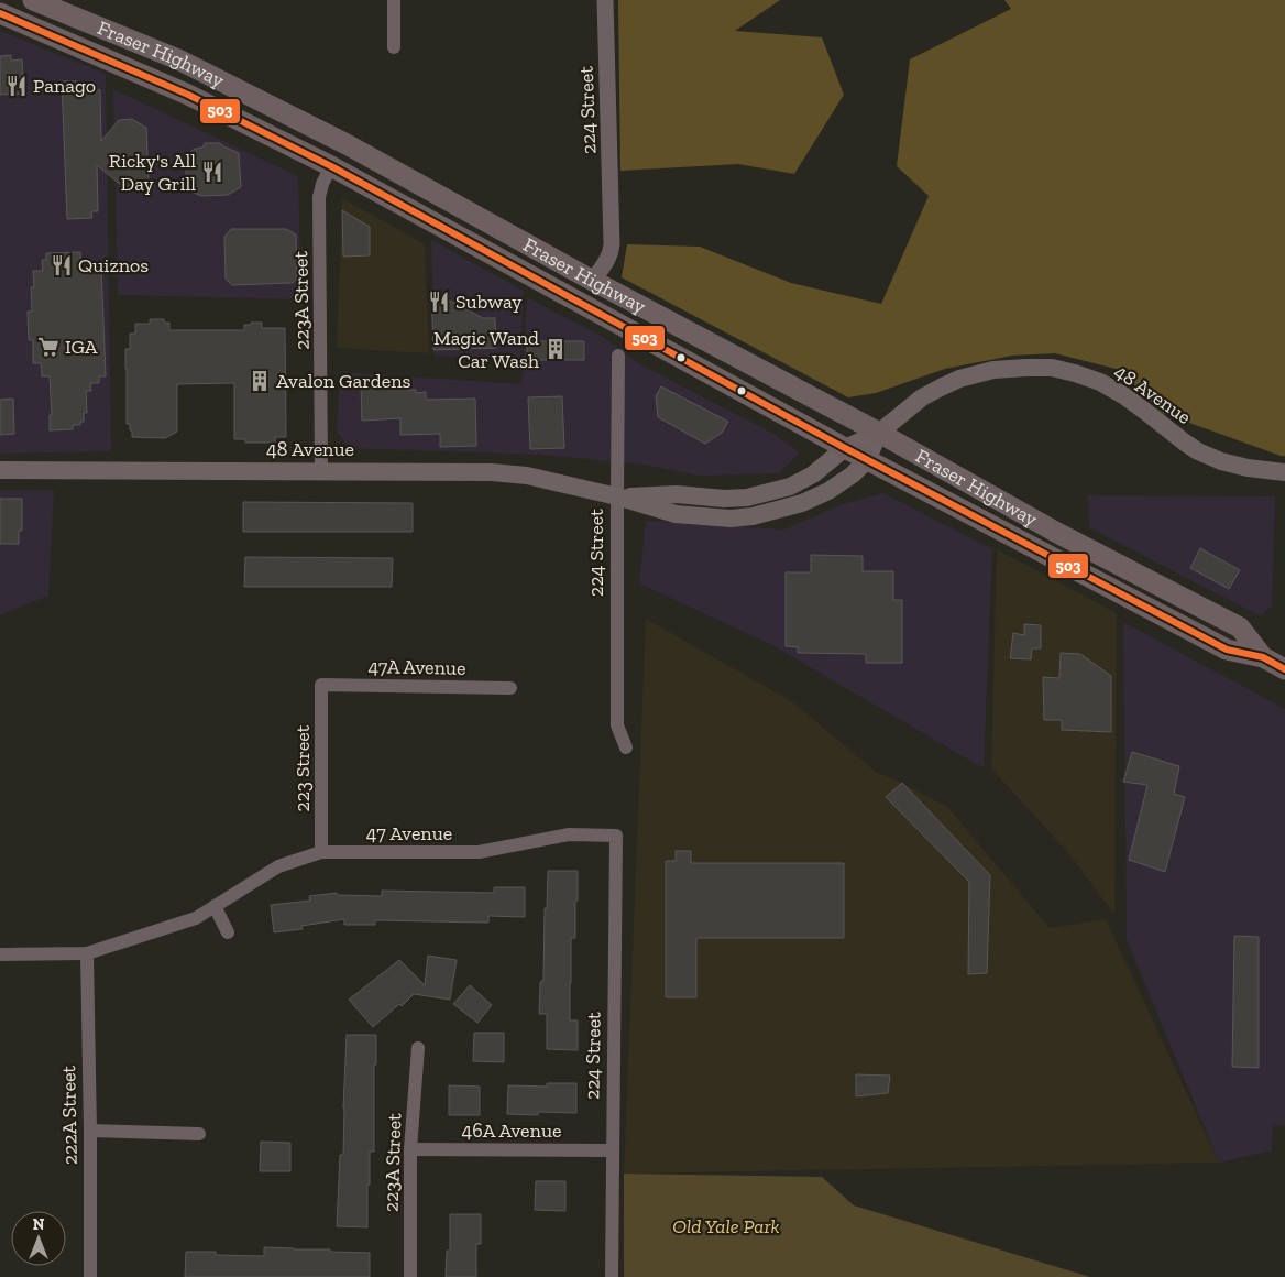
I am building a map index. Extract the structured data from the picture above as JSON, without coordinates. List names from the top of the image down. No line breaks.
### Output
{"streets":{"main road":["Fraser Highway","48 Avenue"],"street":["224 Street","223A Street","47A Avenue","223 Street","47 Avenue","222A Street","46A Avenue"]},"crossings":[["Fraser Highway","224 Street"],["Fraser Highway","223A Street"],["Fraser Highway","48 Avenue"],["224 Street","48 Avenue"],["224 Street","47 Avenue"],["224 Street","46A Avenue"],["223A Street","48 Avenue"],["223A Street","46A Avenue"],["47A Avenue","223 Street"],["223 Street","47 Avenue"],["47 Avenue","222A Street"]],"parks":["Old Yale Park"],"places":{"restaurant":["Panago","Ricky's All Day Grill","Quiznos","Subway"],"supermarket":["IGA"],"building":["Magic Wand Car Wash","Avalon Gardens"]},"lines":["transit line 503"],"north":"top"}
